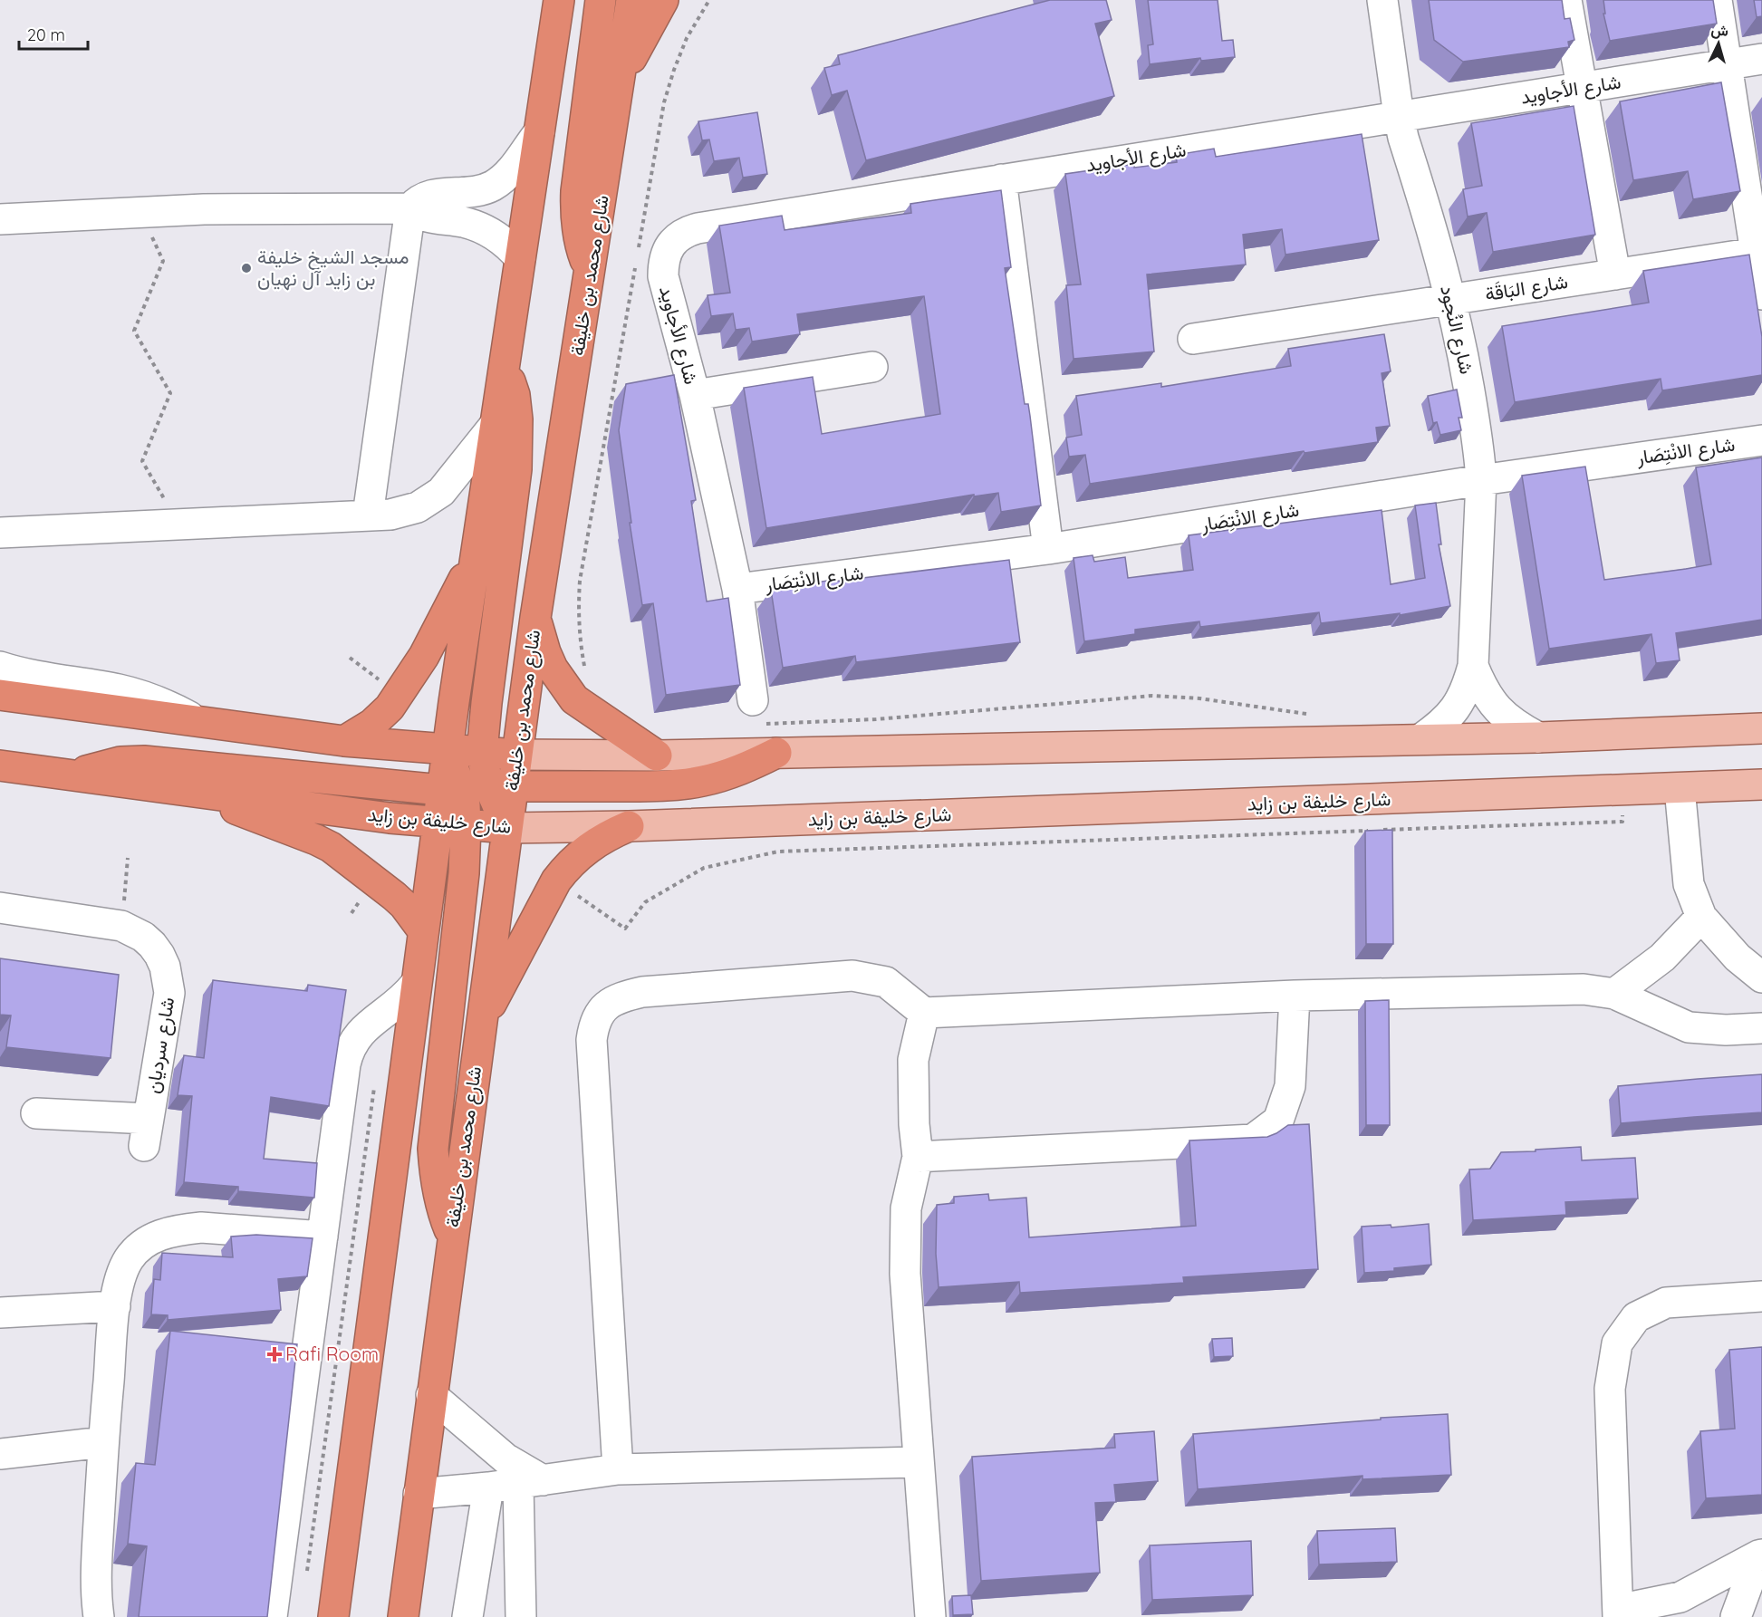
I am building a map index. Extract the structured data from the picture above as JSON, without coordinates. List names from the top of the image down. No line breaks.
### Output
{"streets":{"highway":["شارع محمد بن خليفة","شارع خليفة بن زايد"],"street":["شارع الأجاويد","شارع البَاقَة","شارع النُجود","شارع الانْتِصَار","شارع سرديان"]},"crossings":[["شارع الأجاويد","شارع النُجود"],["شارع الأجاويد","شارع الانْتِصَار"],["شارع محمد بن خليفة","شارع خليفة بن زايد"],["شارع البَاقَة","شارع النُجود"],["شارع النُجود","شارع الانْتِصَار"],["شارع النُجود","شارع خليفة بن زايد"]],"places":{"other":["مسجد الشيخ خليفة بن زايد آل نهيان"],"health":["Rafi Room"]},"scale_bar":"20 m","north":"top"}
